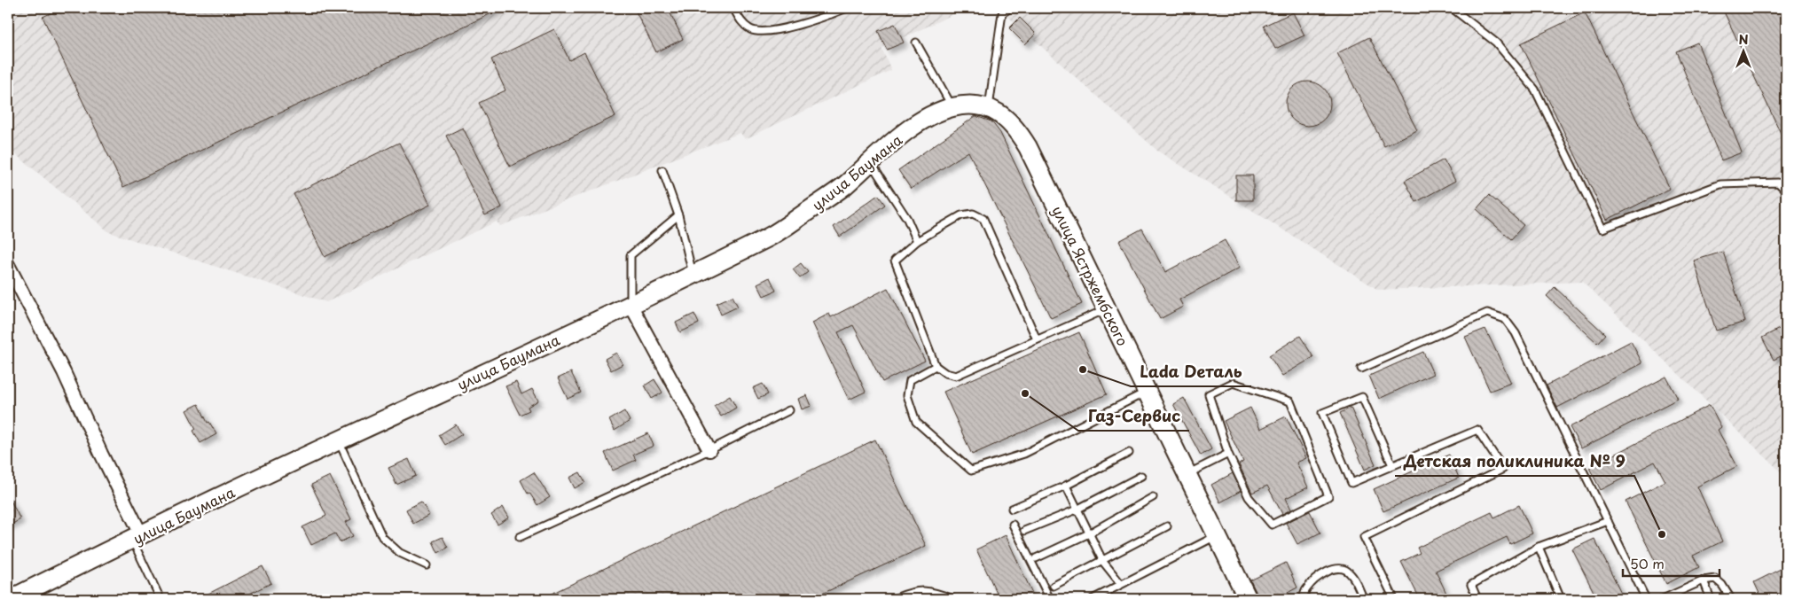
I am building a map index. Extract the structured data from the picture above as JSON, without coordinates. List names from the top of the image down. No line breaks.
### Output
{"streets":{"main road":["улица Баумана","улица Ястржембского"]},"crossings":[["улица Баумана","улица Ястржембского"]],"places":["Lada Dеталь","Газ-Сервис","Детская поликлиника № 9"],"scale_bar":"50 m","north":"top"}
